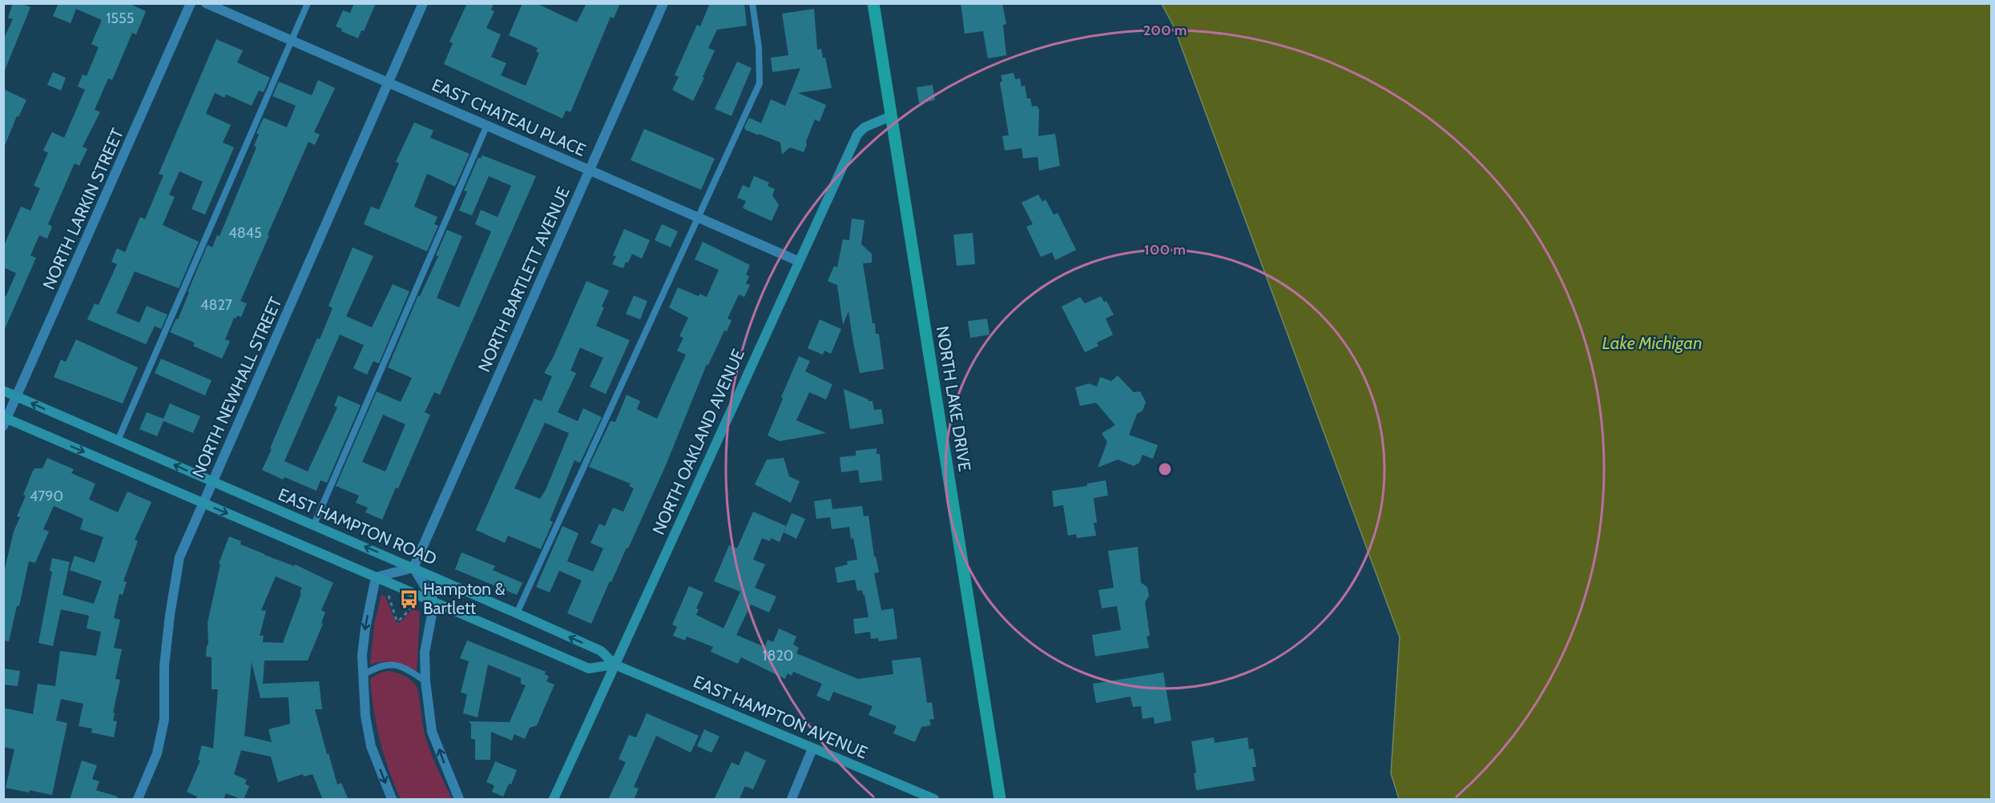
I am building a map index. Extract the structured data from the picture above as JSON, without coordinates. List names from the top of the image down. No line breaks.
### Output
{"streets":{"main road":["NORTH LAKE DRIVE","NORTH OAKLAND AVENUE","EAST HAMPTON ROAD","EAST HAMPTON AVENUE"],"street":["EAST CHATEAU PLACE","NORTH LARKIN STREET","NORTH BARTLETT AVENUE","NORTH NEWHALL STREET"]},"crossings":[["EAST CHATEAU PLACE","NORTH BARTLETT AVENUE"],["EAST CHATEAU PLACE","NORTH NEWHALL STREET"],["EAST CHATEAU PLACE","NORTH OAKLAND AVENUE"],["NORTH LARKIN STREET","EAST HAMPTON ROAD"],["NORTH BARTLETT AVENUE","EAST HAMPTON ROAD"],["NORTH NEWHALL STREET","EAST HAMPTON ROAD"],["NORTH LAKE DRIVE","NORTH OAKLAND AVENUE"],["NORTH OAKLAND AVENUE","EAST HAMPTON ROAD"],["NORTH OAKLAND AVENUE","EAST HAMPTON AVENUE"],["EAST HAMPTON ROAD","EAST HAMPTON AVENUE"]],"water":["Lake Michigan"],"places":{"bus stop":["Hampton & Bartlett"]},"house_numbers":["1555","4845","4827","4790","1820"],"rings":["200 m","100 m"]}
